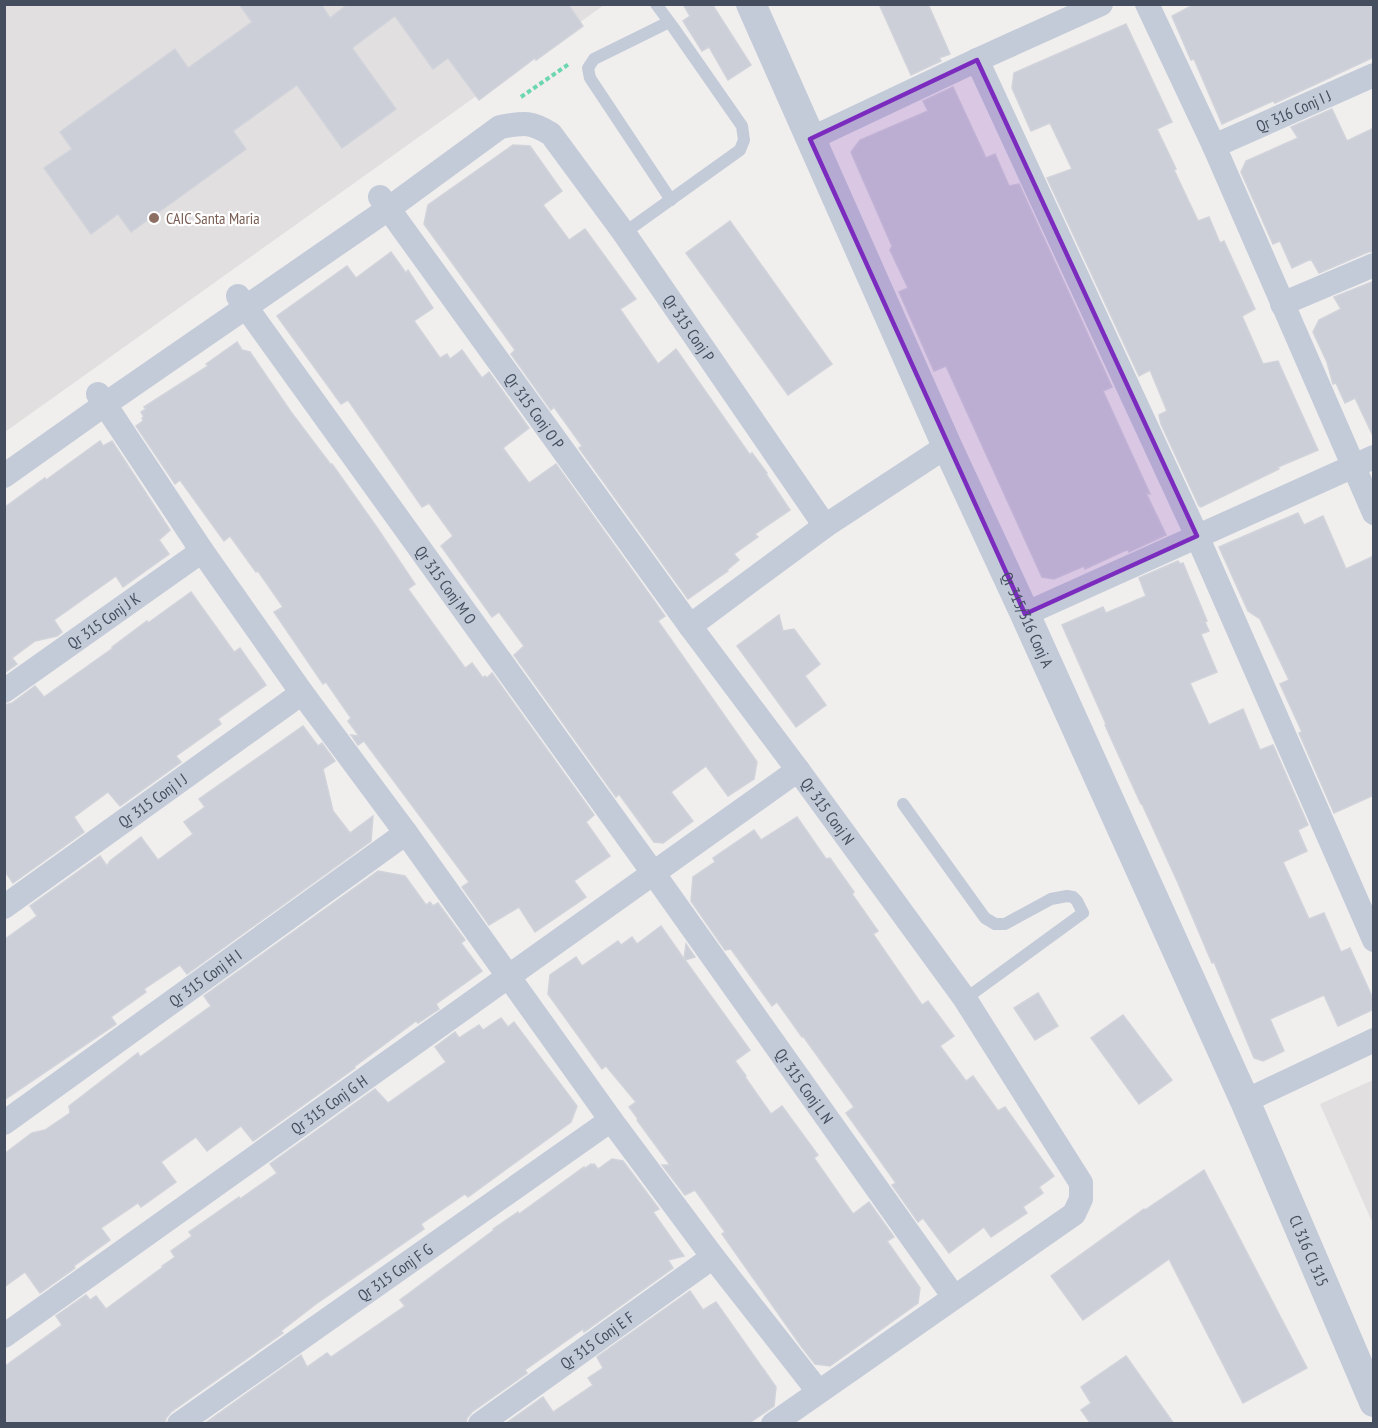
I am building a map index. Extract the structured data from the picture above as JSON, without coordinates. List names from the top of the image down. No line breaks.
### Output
{"streets":{"street":["Qr 316 Conj I J","Qr 315 Conj P","Qr 315 Conj O P","Qr 315 Conj M O","Qr 315/316 Conj A","Qr 315 Conj J K","Qr 315 Conj I J","Qr 315 Conj N","Qr 315 Conj H I","Qr 315 Conj L N","Qr 315 Conj G H","Cl 316 Cl 315","Qr 315 Conj F G","Qr 315 Conj E F"]},"crossings":[["Qr 315 Conj P","Qr 315 Conj O P"],["Qr 315 Conj O P","Qr 315 Conj N"],["Qr 315 Conj M O","Qr 315 Conj L N"],["Qr 315 Conj M O","Qr 315 Conj G H"],["Qr 315/316 Conj A","Cl 316 Cl 315"],["Qr 315 Conj N","Qr 315 Conj L N"],["Qr 315 Conj N","Qr 315 Conj G H"],["Qr 315 Conj L N","Qr 315 Conj G H"]],"places":["CAIC Santa Maria"]}
